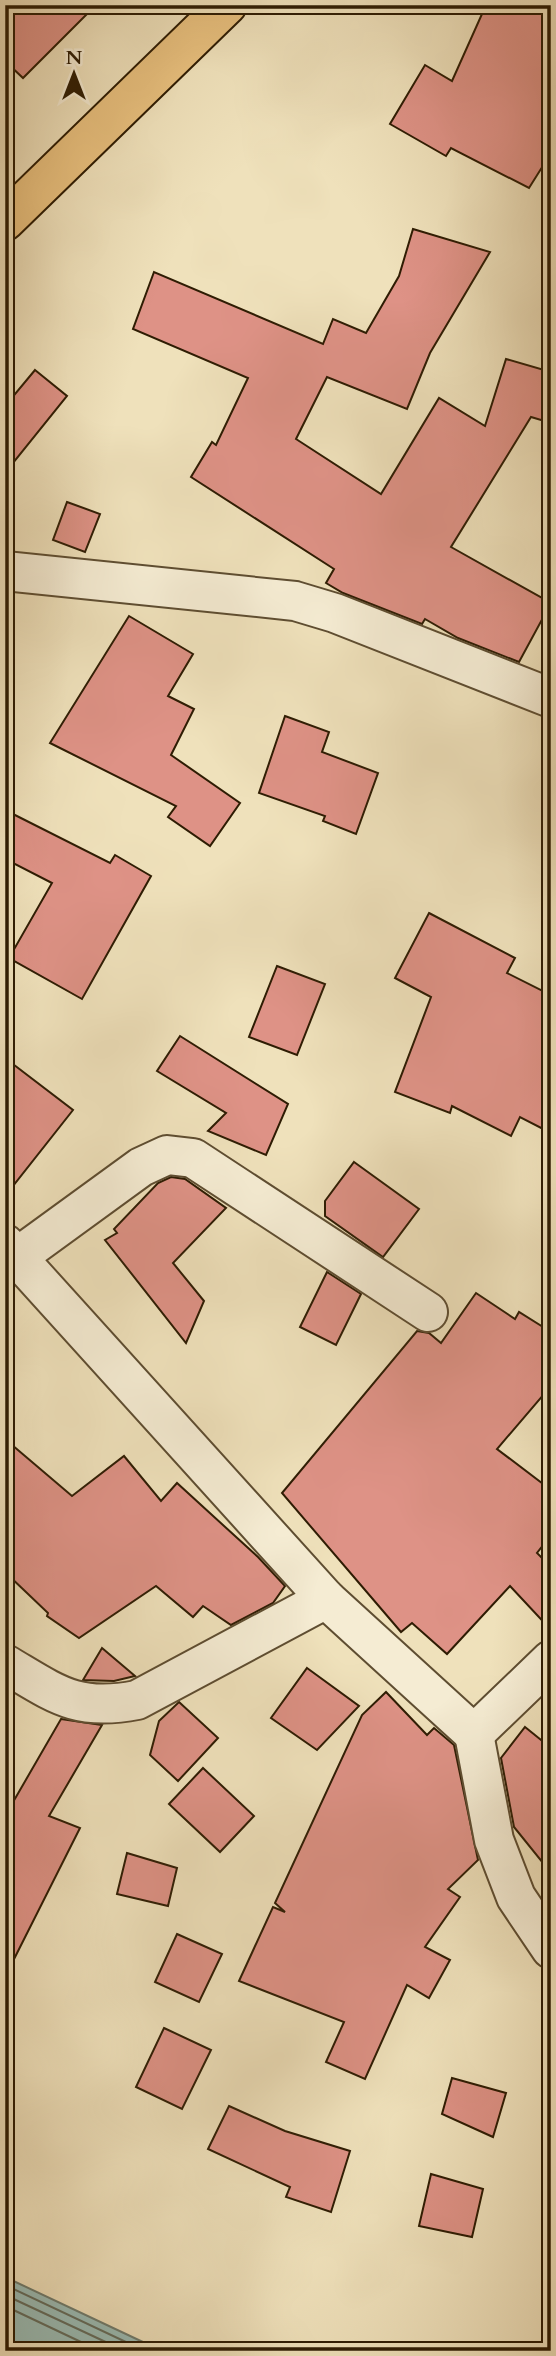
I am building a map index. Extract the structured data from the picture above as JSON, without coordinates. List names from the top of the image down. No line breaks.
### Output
{"north":"top"}
